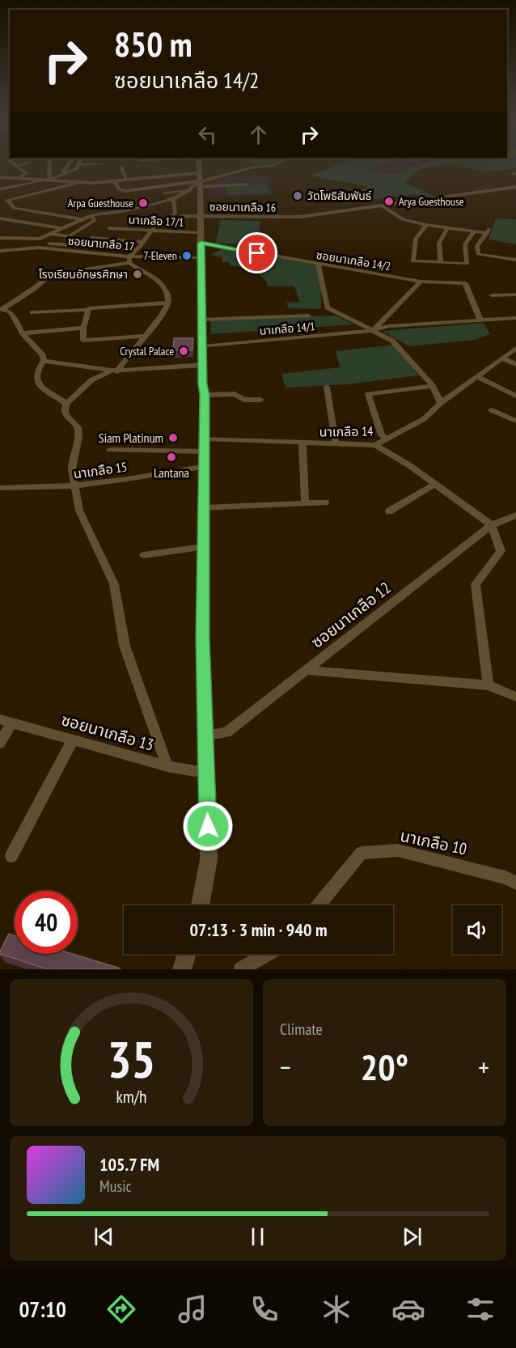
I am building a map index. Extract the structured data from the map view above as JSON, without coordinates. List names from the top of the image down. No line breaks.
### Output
{"streets":{"street":["ซอยนาเกลือ 16","นาเกลือ 17/1","ซอยนาเกลือ 17","ซอยนาเกลือ 14/2","นาเกลือ 14/1","นาเกลือ 14","นาเกลือ 15","ซอยนาเกลือ 12","ซอยนาเกลือ 13","นาเกลือ 10"]},"crossings":[["นาเกลือ 17/1","ซอยนาเกลือ 14/2"],["ซอยนาเกลือ 14/2","นาเกลือ 14/1"]],"places":["วัดโพธิสัมพันธ์","Arya Guesthouse","Arpa Guesthouse","7-Eleven","โรงเรียนอักษรศึกษา","Crystal Palace","Siam Platinum","Lantana"],"page":{"turn":["850 m","ซอยนาเกลือ 14/2"],"limit":"40","trip":"07:13 · 3 min · 940 m","tile":"Climate","heat":["−","20°","+"],"song":["105.7 FM","Music"],"tabs":"07:10","gauge":["35","km/h"]}}
